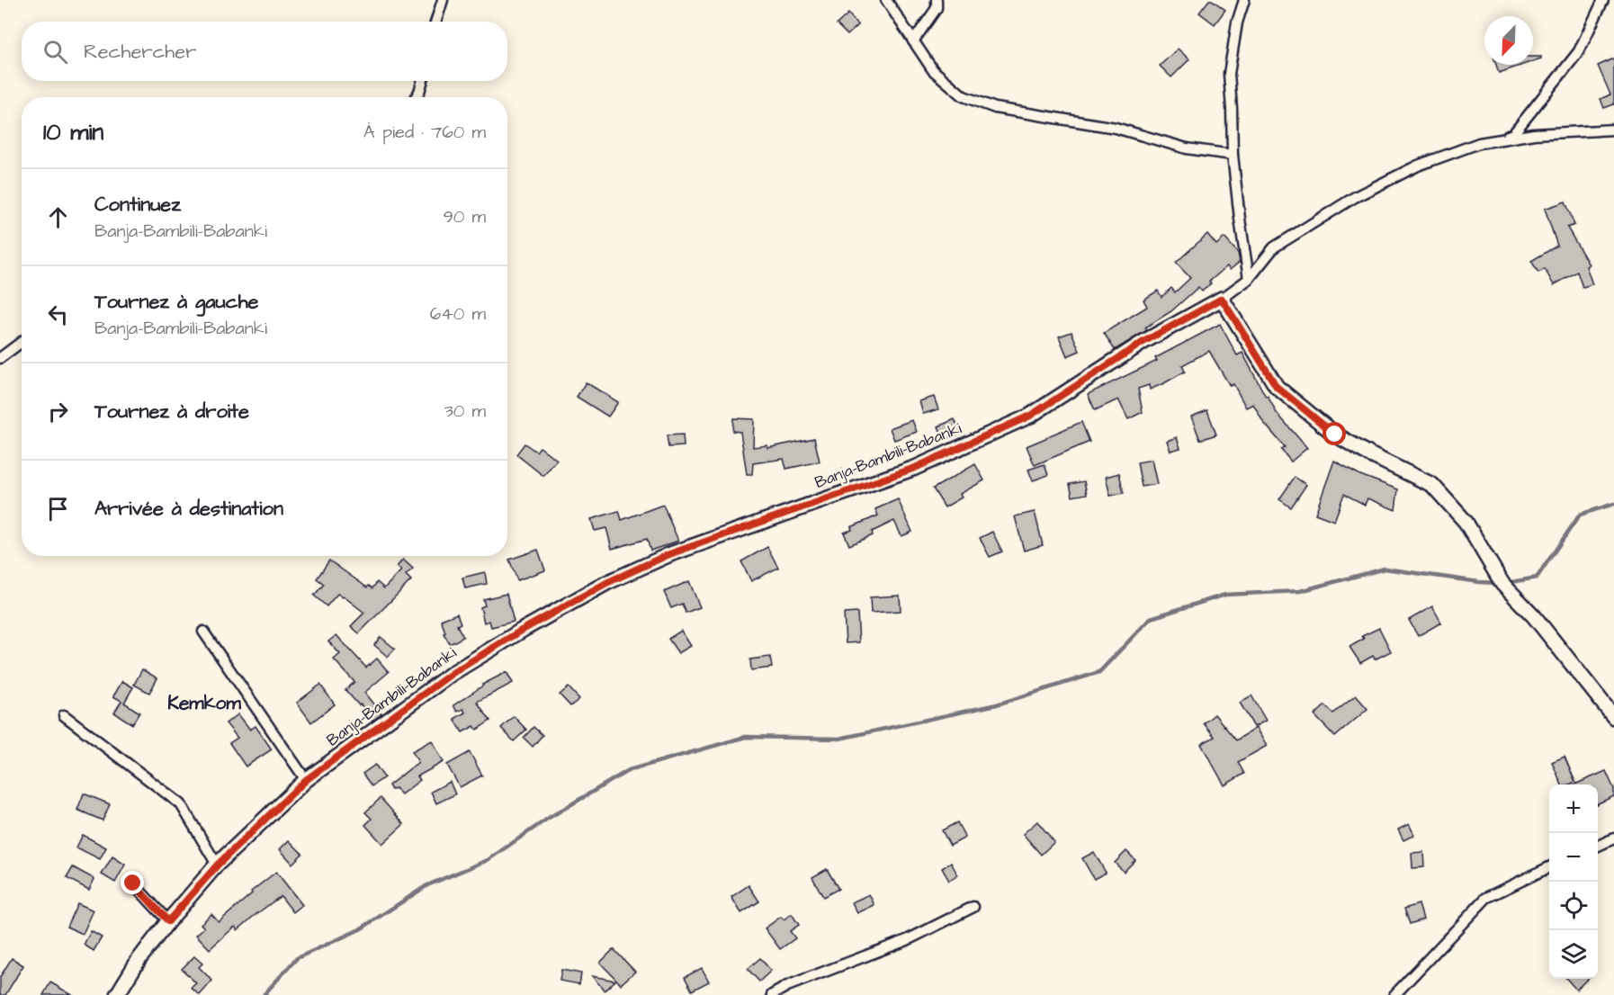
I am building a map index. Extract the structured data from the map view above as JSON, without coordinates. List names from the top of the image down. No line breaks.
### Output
{"streets":{"street":["Banja-Bambili-Babanki"]},"districts":["Kemkom"],"north":"bottom left","page":{"search":"Rechercher","heading":["10 min","À pied · 760 m"],"list":[["Continuez","Banja-Bambili-Babanki","90 m"],["Tournez à gauche","Banja-Bambili-Babanki","640 m"],["Tournez à droite","30 m"],"Arrivée à destination"],"map_buttons":["+","−"]}}
